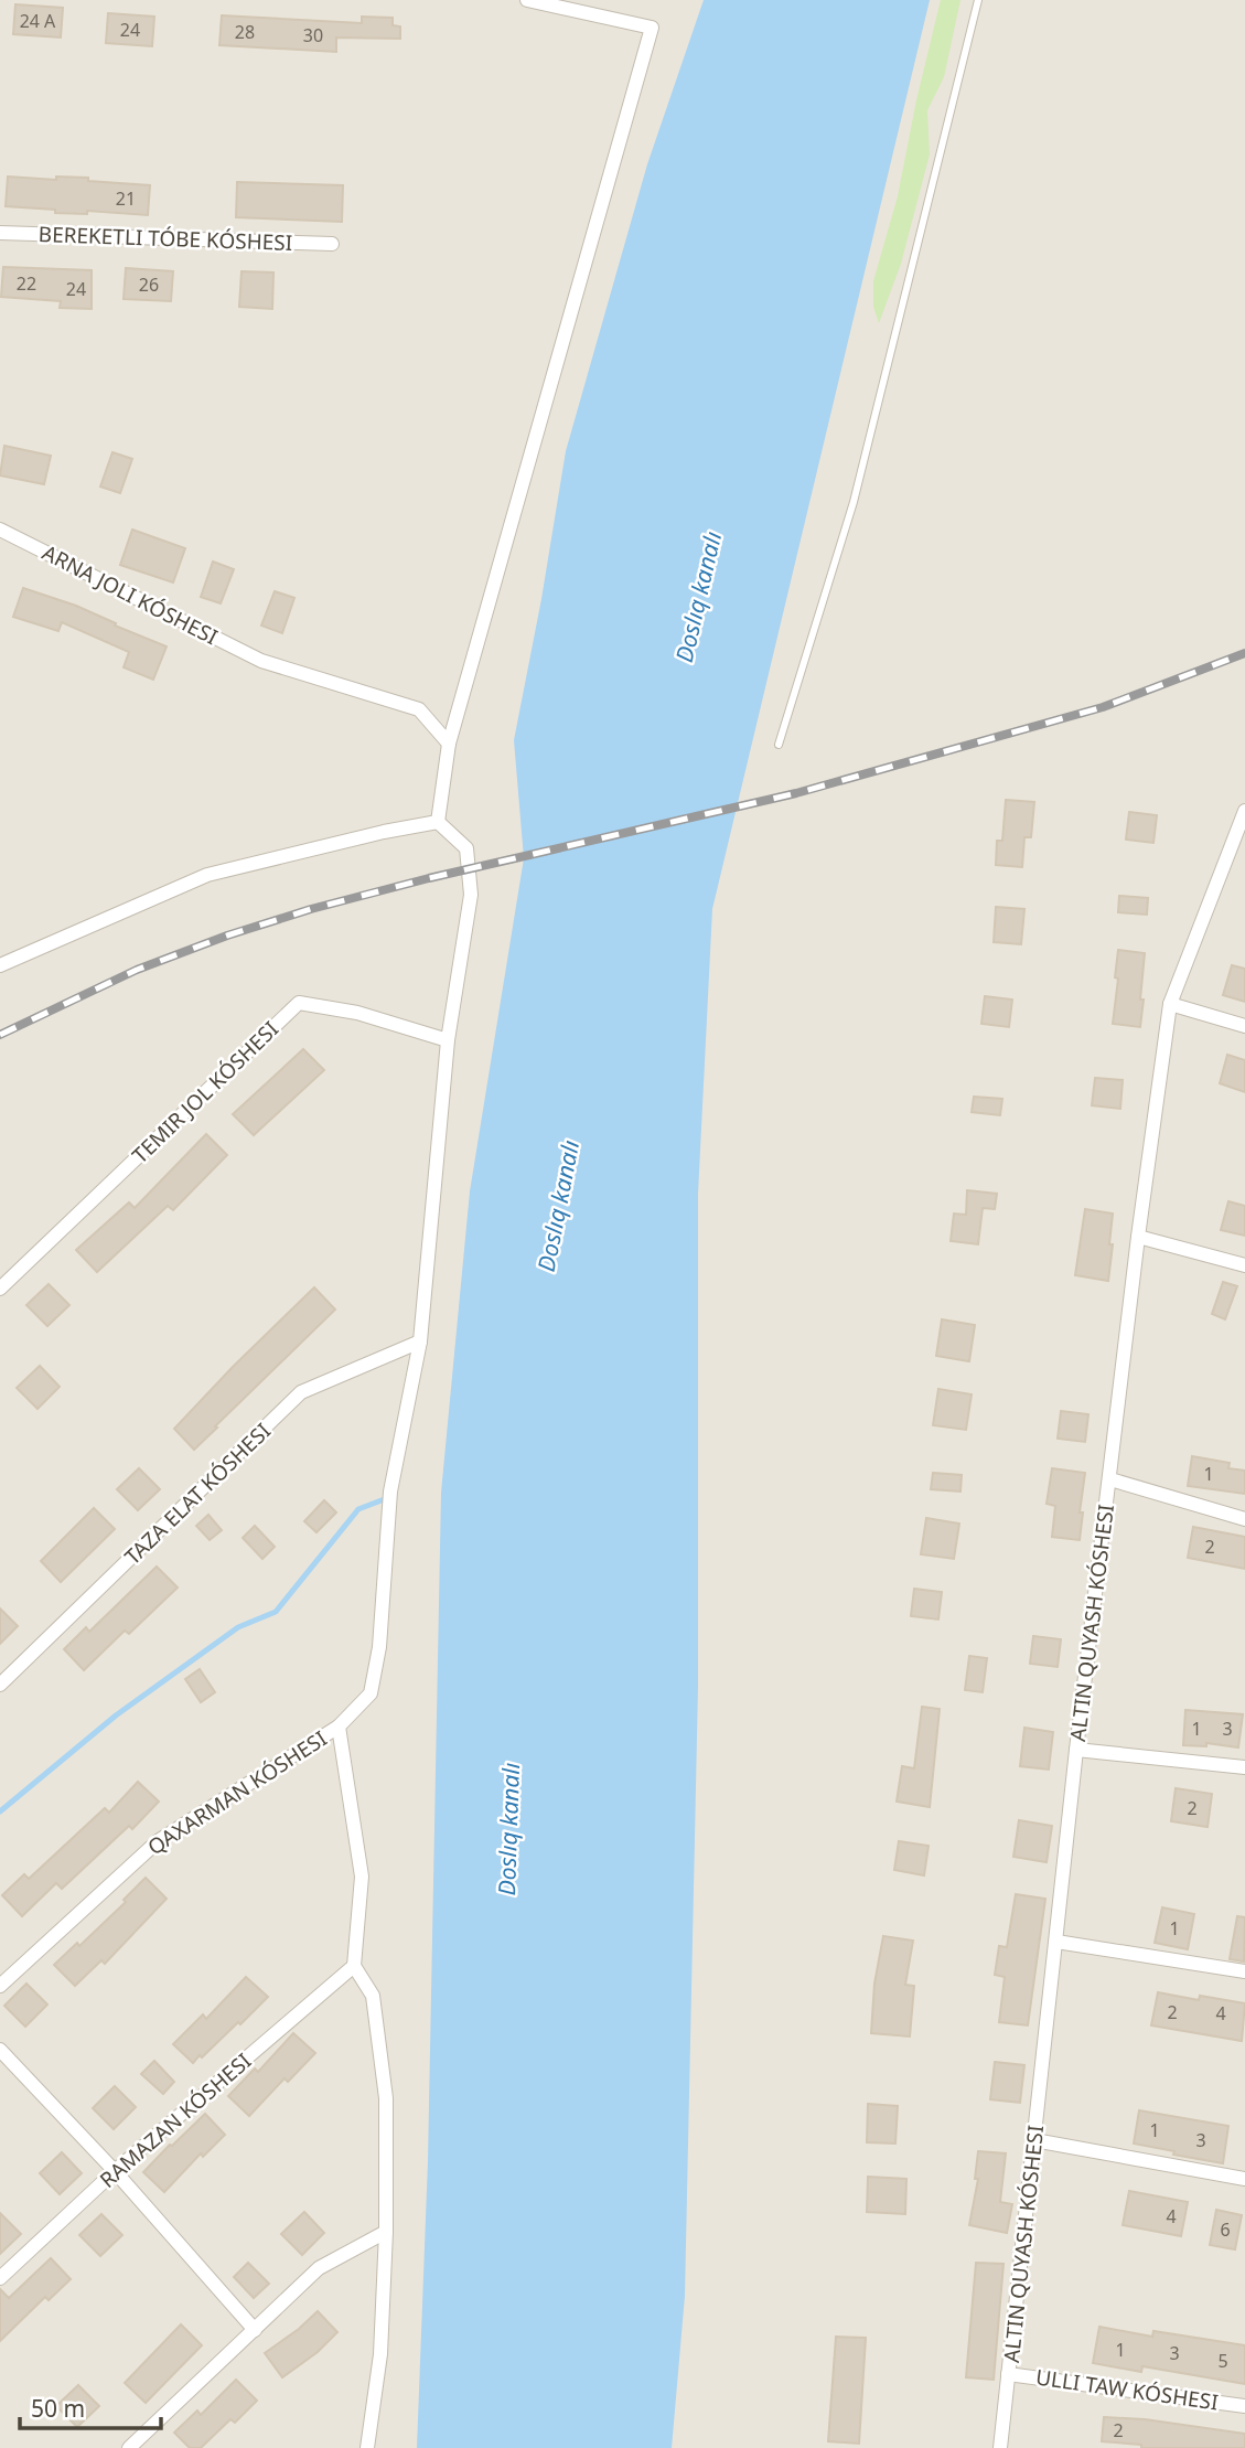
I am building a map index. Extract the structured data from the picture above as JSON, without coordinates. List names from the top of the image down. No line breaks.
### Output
{"streets":{"street":["BEREKETLI TÓBE KÓSHESI","TEMIR JOL KÓSHESI","TAZA ELAT KÓSHESI","QAXARMAN KÓSHESI","RAMAZAN KÓSHESI"]},"crossings":[["TEMIR JOL KÓSHESI","QAXARMAN KÓSHESI"],["TAZA ELAT KÓSHESI","QAXARMAN KÓSHESI"]],"water":["Doslıq kanalı"],"house_numbers":["24 А","24","28","30","21","22","26","24","1","2","1","3","2","1","2","4","1","3","4","6","1","3","5","2"],"scale_bar":"50 m"}
